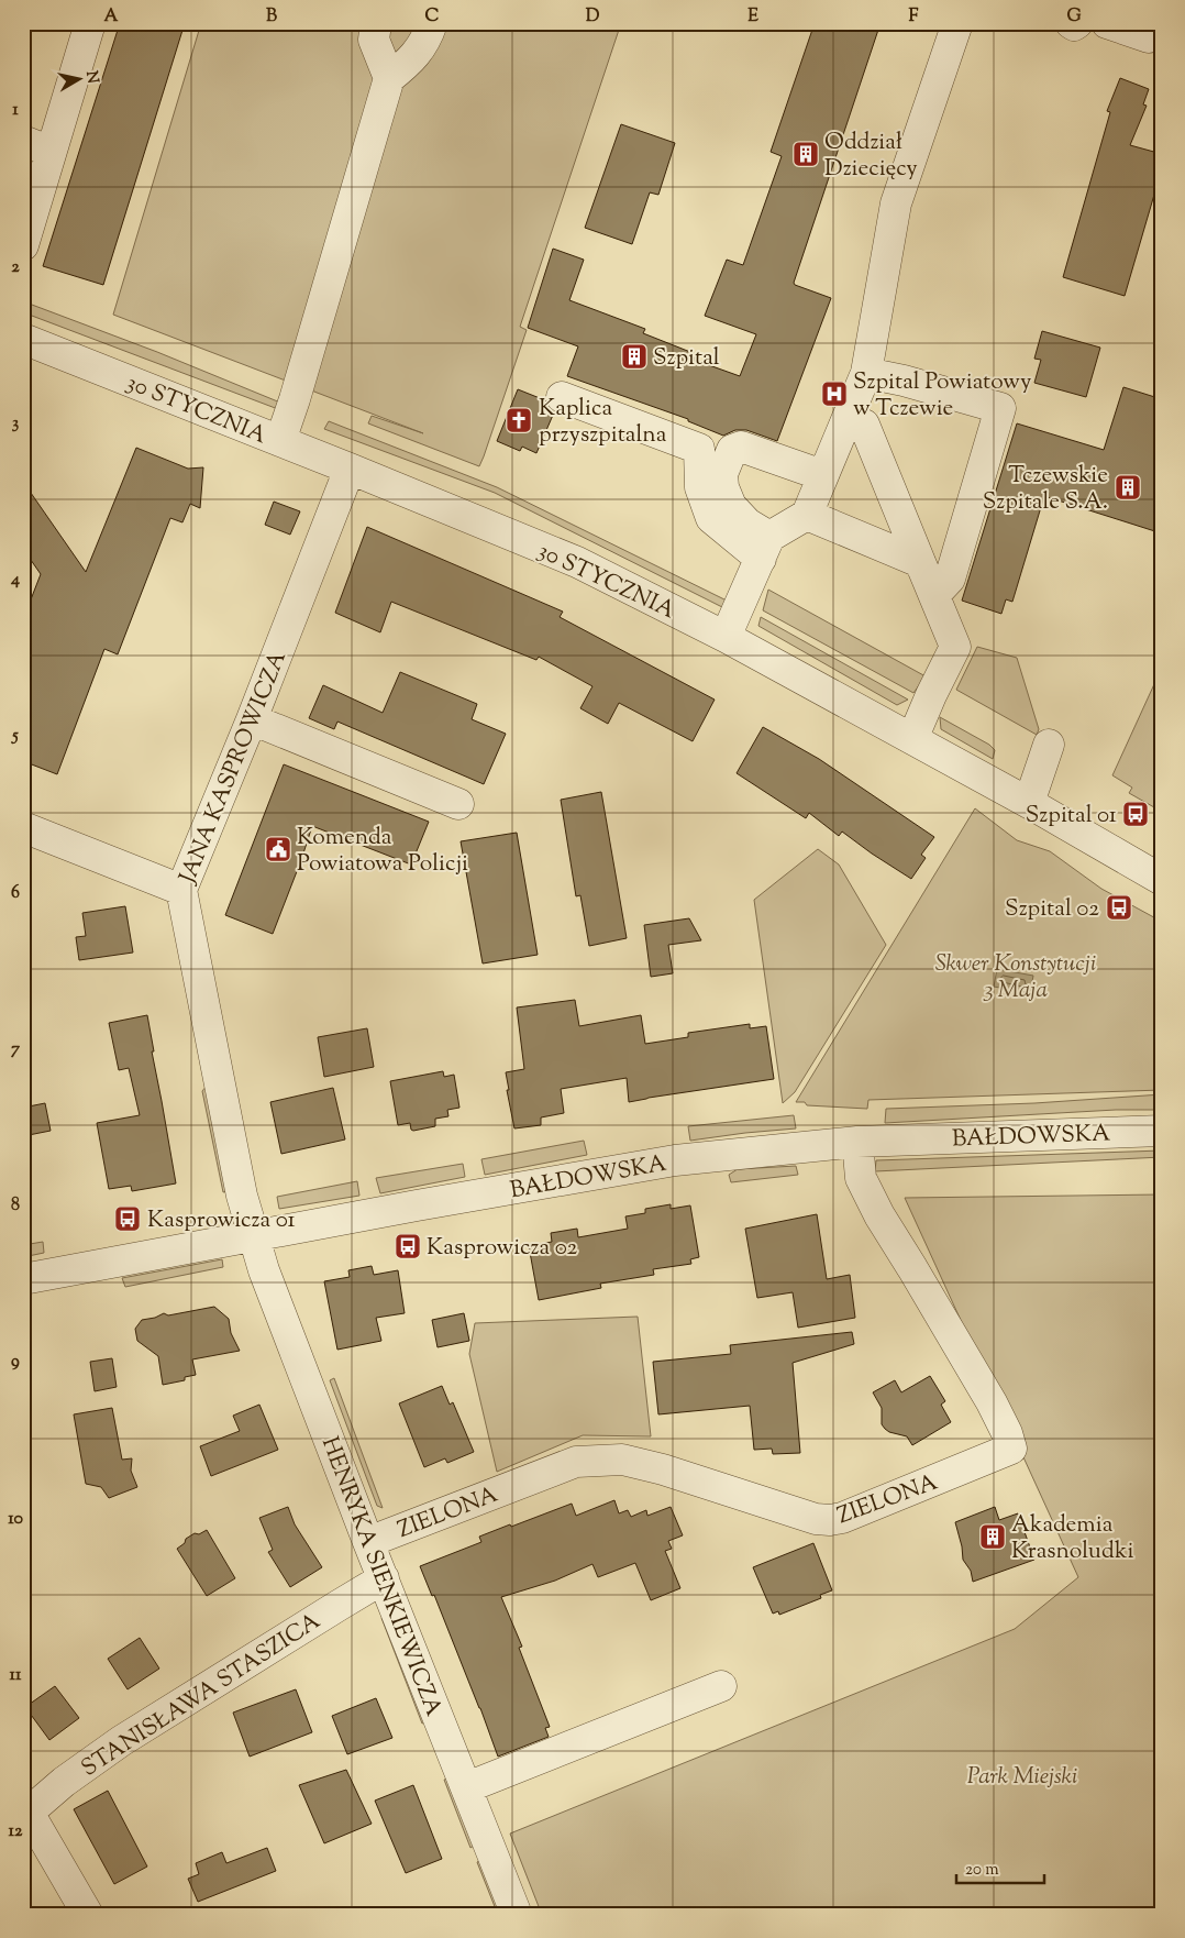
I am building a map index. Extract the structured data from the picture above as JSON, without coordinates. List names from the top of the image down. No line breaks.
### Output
{"streets":{"street":["30 STYCZNIA","JANA KASPROWICZA","BAŁDOWSKA","ZIELONA","HENRYKA SIENKIEWICZA","STANISŁAWA STASZICA"]},"crossings":[["30 STYCZNIA","JANA KASPROWICZA"],["JANA KASPROWICZA","BAŁDOWSKA"],["JANA KASPROWICZA","HENRYKA SIENKIEWICZA"],["BAŁDOWSKA","ZIELONA"],["BAŁDOWSKA","HENRYKA SIENKIEWICZA"],["ZIELONA","HENRYKA SIENKIEWICZA"],["HENRYKA SIENKIEWICZA","STANISŁAWA STASZICA"]],"parks":["Skwer Konstytucji 3 Maja","Park Miejski"],"places":{"building":["Oddział Dziecięcy","Szpital","Tczewskie Szpitale S.A.","Akademia Krasnoludki"],"hospital":["Szpital Powiatowy w Tczewie"],"church":["Kaplica przyszpitalna"],"bus stop":["Szpital 01","Szpital 02","Kasprowicza 01","Kasprowicza 02"],"public building":["Komenda Powiatowa Policji"]},"scale_bar":"20 m","north":"right","grid":{"columns":["A","B","C","D","E","F","G"],"rows":["1","2","3","4","5","6","7","8","9","10","11","12"]}}
